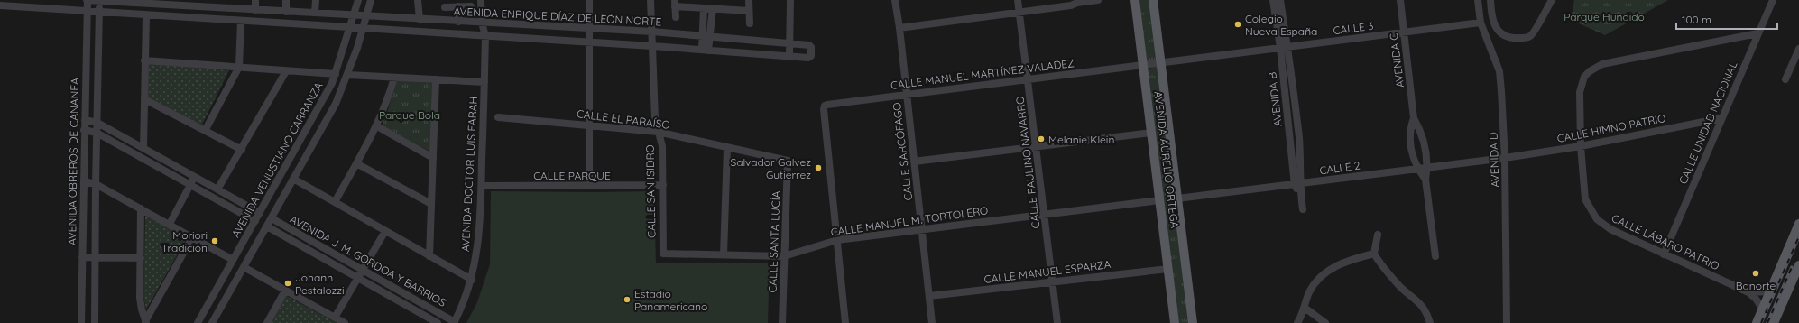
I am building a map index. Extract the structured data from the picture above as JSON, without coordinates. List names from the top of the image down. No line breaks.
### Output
{"streets":{"main road":["AVENIDA AURELIO ORTEGA"],"street":["AVENIDA ENRIQUE DÍAZ DE LEÓN NORTE","CALLE 3","AVENIDA C","CALLE MANUEL MARTÍNEZ VALADEZ","AVENIDA B","CALLE EL PARAÍSO","CALLE UNIDAD NACIONAL","CALLE HIMNO PATRIO","CALLE SARCÓFAGO","AVENIDA VENUSTIANO CARRANZA","AVENIDA D","AVENIDA OBREROS DE CANANEA","CALLE PAULINO NAVARRO","CALLE 2","AVENIDA DOCTOR LUIS FARAH","CALLE PARQUE","CALLE SAN ISIDRO","CALLE MANUEL M. TORTOLERO","CALLE SANTA LUCÍA","CALLE LÁBARO PATRIO","AVENIDA J. M. GORDOA Y BARRIOS","CALLE MANUEL ESPARZA"]},"crossings":[["AVENIDA ENRIQUE DÍAZ DE LEÓN NORTE","AVENIDA VENUSTIANO CARRANZA"],["AVENIDA ENRIQUE DÍAZ DE LEÓN NORTE","AVENIDA OBREROS DE CANANEA"],["AVENIDA ENRIQUE DÍAZ DE LEÓN NORTE","AVENIDA DOCTOR LUIS FARAH"],["AVENIDA ENRIQUE DÍAZ DE LEÓN NORTE","CALLE SAN ISIDRO"],["CALLE 3","AVENIDA C"],["CALLE 3","CALLE MANUEL MARTÍNEZ VALADEZ"],["CALLE 3","AVENIDA B"],["CALLE 3","AVENIDA AURELIO ORTEGA"],["CALLE 3","AVENIDA D"],["AVENIDA C","CALLE 2"],["CALLE MANUEL MARTÍNEZ VALADEZ","CALLE SARCÓFAGO"],["CALLE MANUEL MARTÍNEZ VALADEZ","AVENIDA AURELIO ORTEGA"],["CALLE MANUEL MARTÍNEZ VALADEZ","CALLE PAULINO NAVARRO"],["CALLE MANUEL MARTÍNEZ VALADEZ","CALLE MANUEL M. TORTOLERO"],["AVENIDA B","CALLE 2"],["CALLE EL PARAÍSO","CALLE SAN ISIDRO"],["CALLE EL PARAÍSO","CALLE SANTA LUCÍA"],["CALLE UNIDAD NACIONAL","CALLE HIMNO PATRIO"],["CALLE UNIDAD NACIONAL","CALLE LÁBARO PATRIO"],["CALLE HIMNO PATRIO","AVENIDA D"],["CALLE HIMNO PATRIO","CALLE 2"],["CALLE HIMNO PATRIO","CALLE LÁBARO PATRIO"],["CALLE SARCÓFAGO","CALLE MANUEL M. TORTOLERO"],["CALLE SARCÓFAGO","CALLE MANUEL ESPARZA"],["AVENIDA AURELIO ORTEGA","CALLE 2"],["AVENIDA AURELIO ORTEGA","CALLE MANUEL M. TORTOLERO"],["AVENIDA AURELIO ORTEGA","CALLE MANUEL ESPARZA"],["AVENIDA D","CALLE 2"],["CALLE PAULINO NAVARRO","CALLE MANUEL M. TORTOLERO"],["CALLE PAULINO NAVARRO","CALLE MANUEL ESPARZA"],["AVENIDA DOCTOR LUIS FARAH","CALLE PARQUE"],["AVENIDA DOCTOR LUIS FARAH","AVENIDA J. M. GORDOA Y BARRIOS"],["CALLE PARQUE","CALLE SAN ISIDRO"],["CALLE SAN ISIDRO","CALLE MANUEL M. TORTOLERO"],["CALLE MANUEL M. TORTOLERO","CALLE SANTA LUCÍA"]],"parks":["Parque Hundido","Parque Bola"],"places":["Colegio Nueva España","Melanie Klein","Salvador Galvez Gutierrez","Moriori Tradición","Banorte","Johann Pestalozzi","Estadio Panamericano"],"scale_bar":"100 m"}
